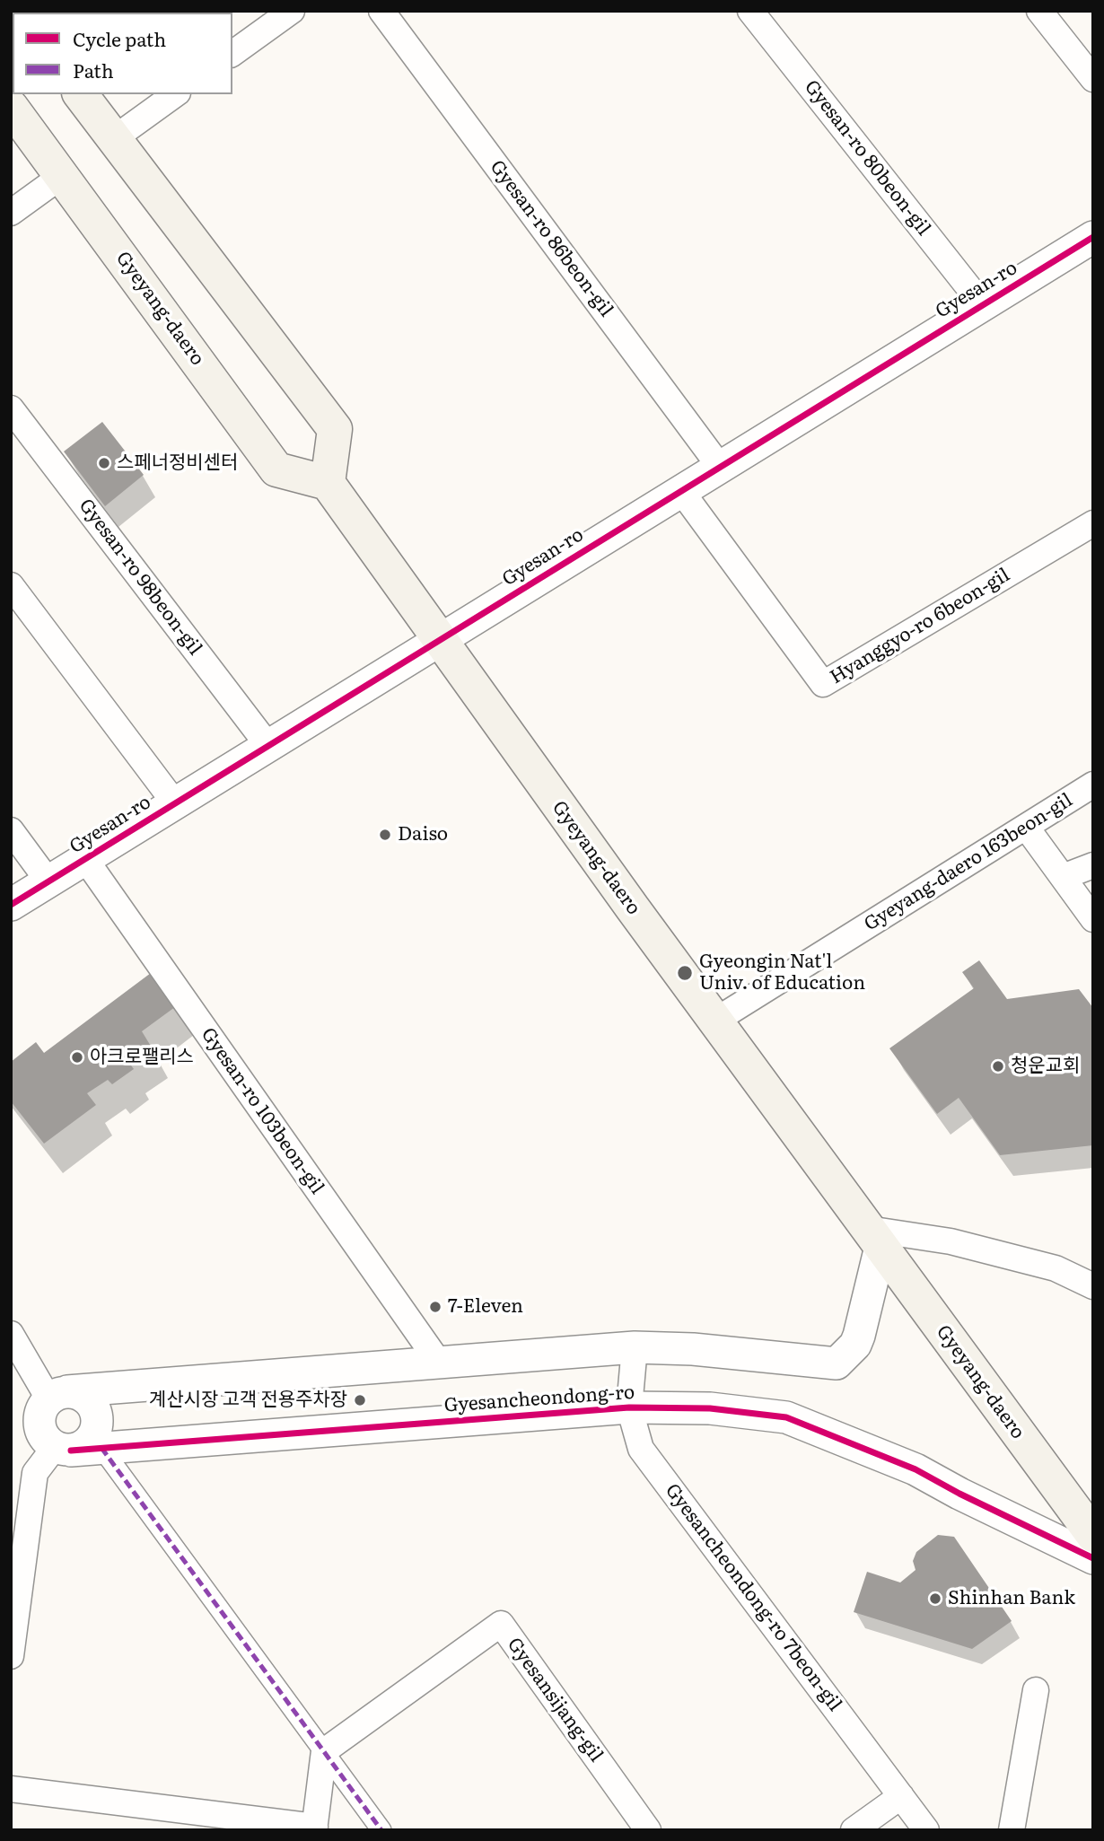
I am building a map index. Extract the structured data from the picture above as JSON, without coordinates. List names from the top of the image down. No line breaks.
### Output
{"streets":{"main road":["Gyeyang-daero"],"street":["Gyesan-ro 80beon-gil","Gyesan-ro 86beon-gil","Gyesan-ro","Gyesan-ro 98beon-gil","Hyanggyo-ro 6beon-gil","Gyeyang-daero 163beon-gil","Gyesan-ro 103beon-gil","Gyesancheondong-ro","Gyesancheondong-ro 7beon-gil","Gyesansijang-gil"]},"crossings":[["Gyesan-ro 80beon-gil","Gyesan-ro"],["Gyesan-ro 86beon-gil","Gyesan-ro"],["Gyesan-ro","Gyeyang-daero"],["Gyesan-ro","Gyesan-ro 98beon-gil"],["Gyesan-ro","Hyanggyo-ro 6beon-gil"],["Gyesan-ro","Gyesan-ro 103beon-gil"],["Gyeyang-daero","Gyeyang-daero 163beon-gil"],["Gyesancheondong-ro","Gyesancheondong-ro 7beon-gil"]],"places":["스페너정비센터","Daiso","Gyeongin Nat'l Univ. of Education","아크로팰리스","청운교회","7-Eleven","계산시장 고객 전용주차장","Shinhan Bank"],"legend":["Cycle path","Path"]}
